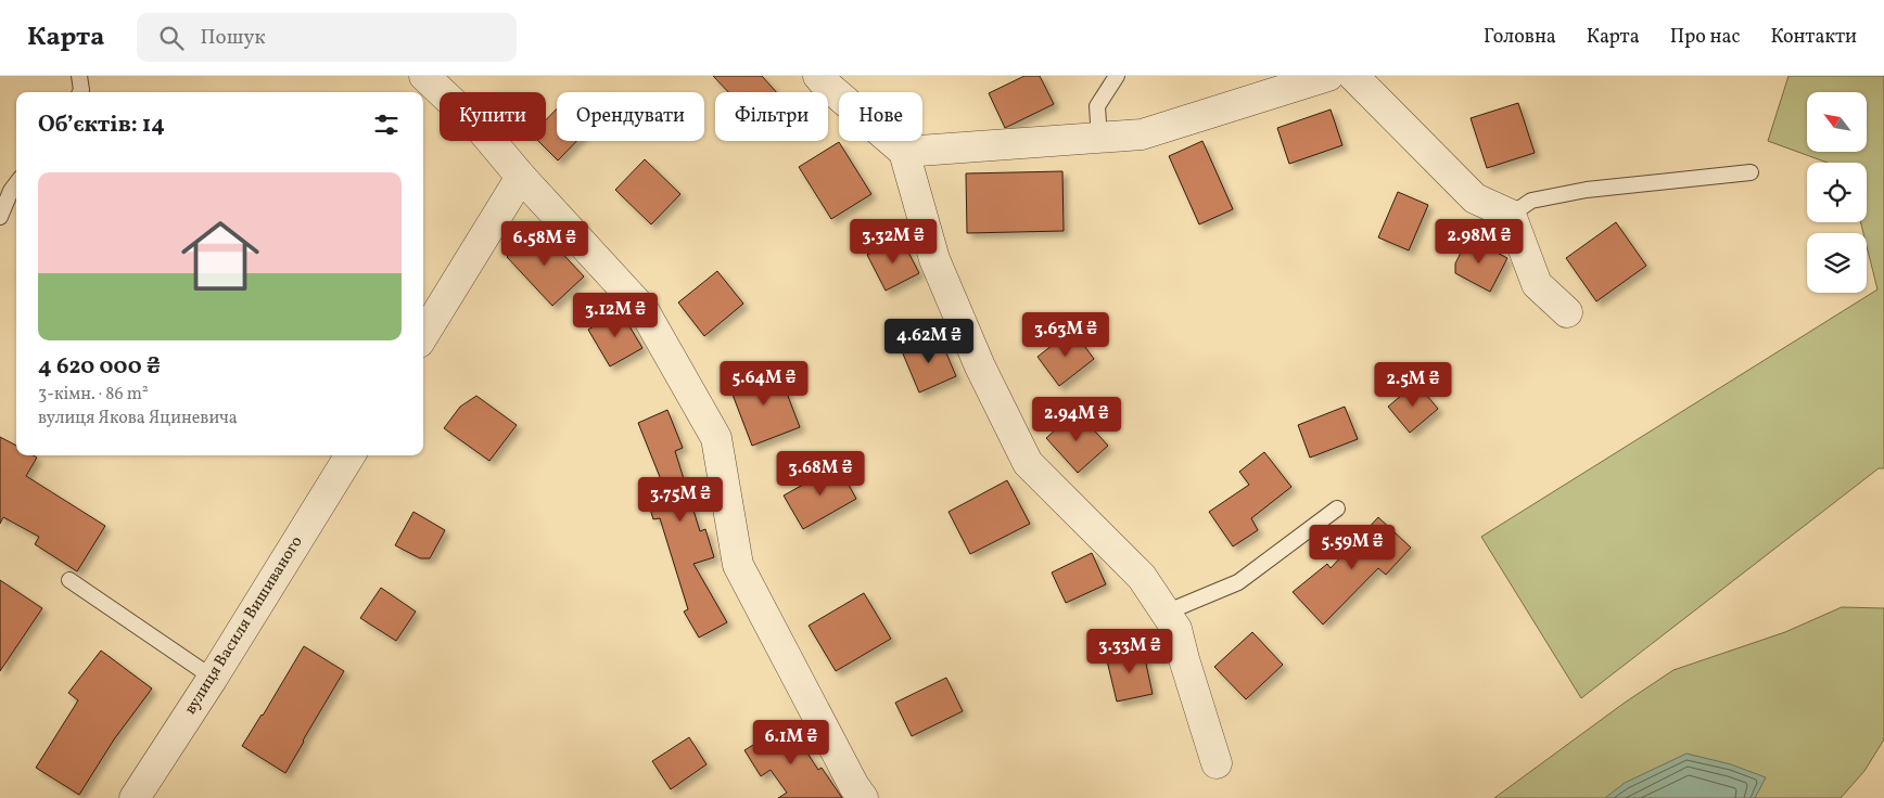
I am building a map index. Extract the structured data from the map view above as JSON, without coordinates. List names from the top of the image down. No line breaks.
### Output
{"streets":{"street":["вулиця Василя Вишиваного"]},"north":"top left","page":{"header":"Карта","search":"Пошук","nav":["Головна","Карта","Про нас","Контакти"],"chip":["Купити","Орендувати","Фільтри","Нове"],"heading":"Об’єктів: 14","list":[{"name":"4 620 000 ₴","note":"3-кімн. · 86 m² · вулиця Якова Яциневича"}],"price":["3.32M ₴","2.98M ₴","6.58M ₴","3.12M ₴","3.63M ₴","4.62M ₴","5.64M ₴","2.5M ₴","2.94M ₴","3.68M ₴","3.75M ₴","5.59M ₴","3.33M ₴","6.1M ₴"]}}
